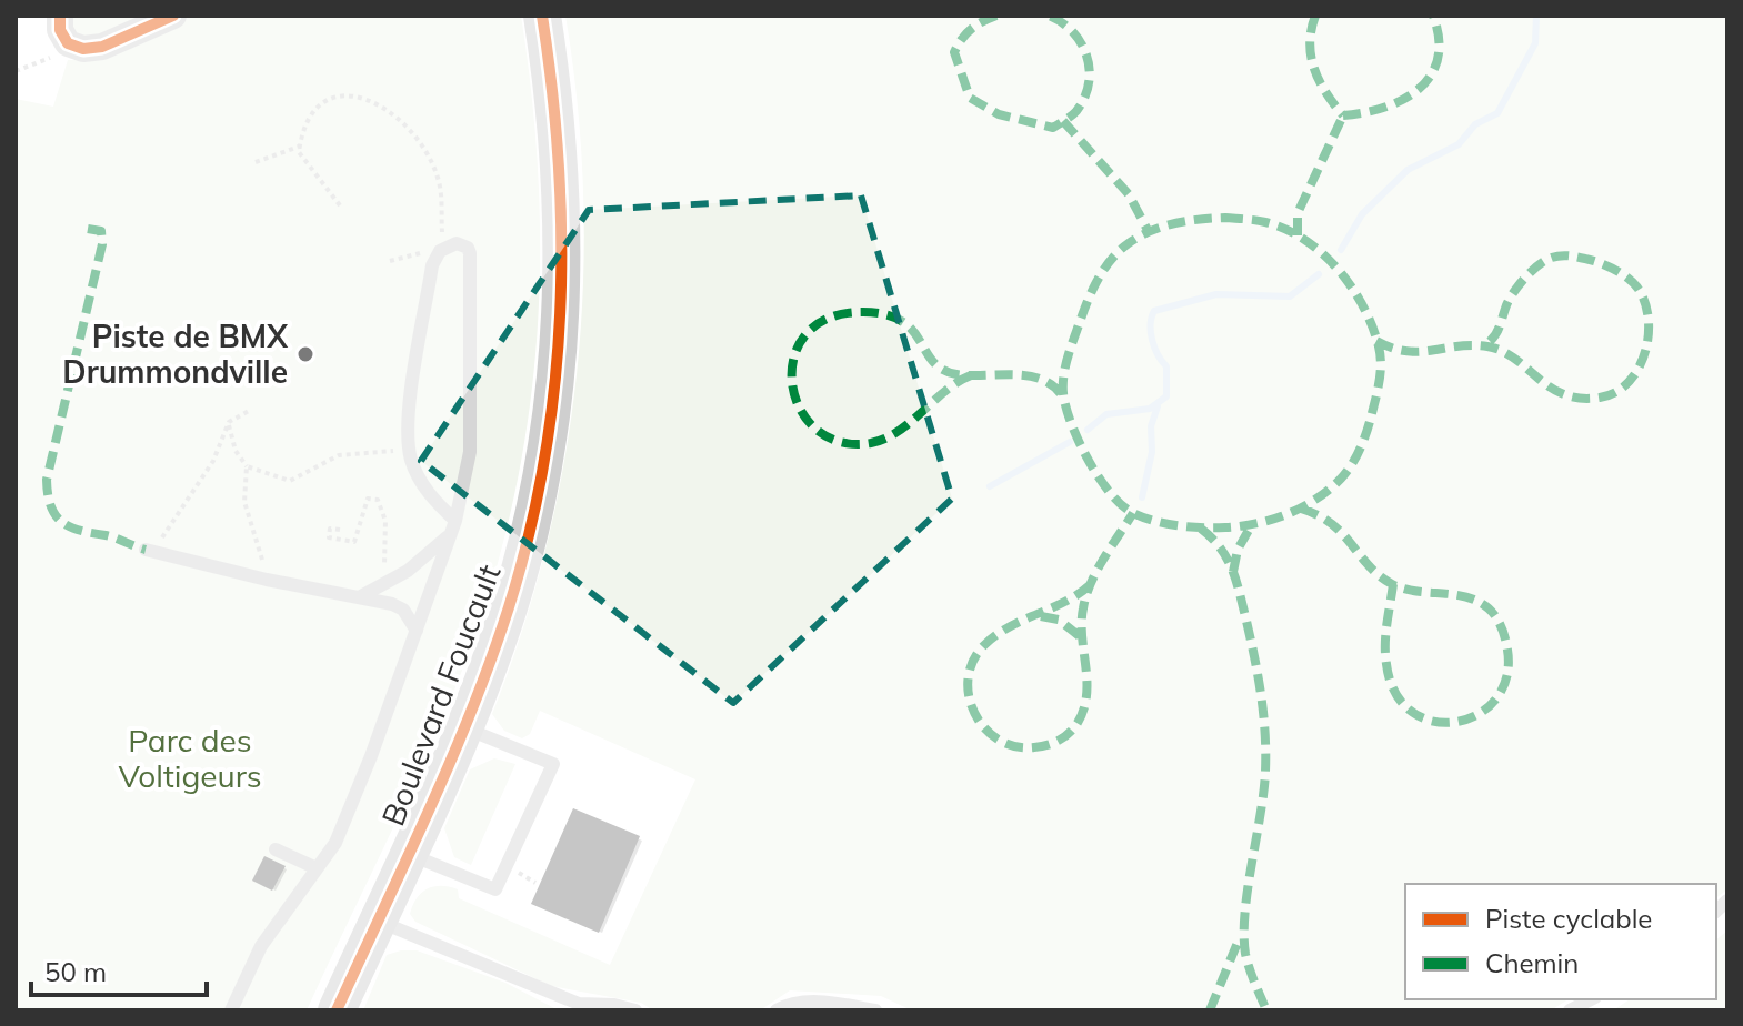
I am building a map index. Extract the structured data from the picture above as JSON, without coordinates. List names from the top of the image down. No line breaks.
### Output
{"streets":{"street":["Boulevard Foucault"]},"parks":["Parc des Voltigeurs"],"places":["Piste de BMX Drummondville"],"legend":["Piste cyclable","Chemin"],"scale_bar":"50 m"}
